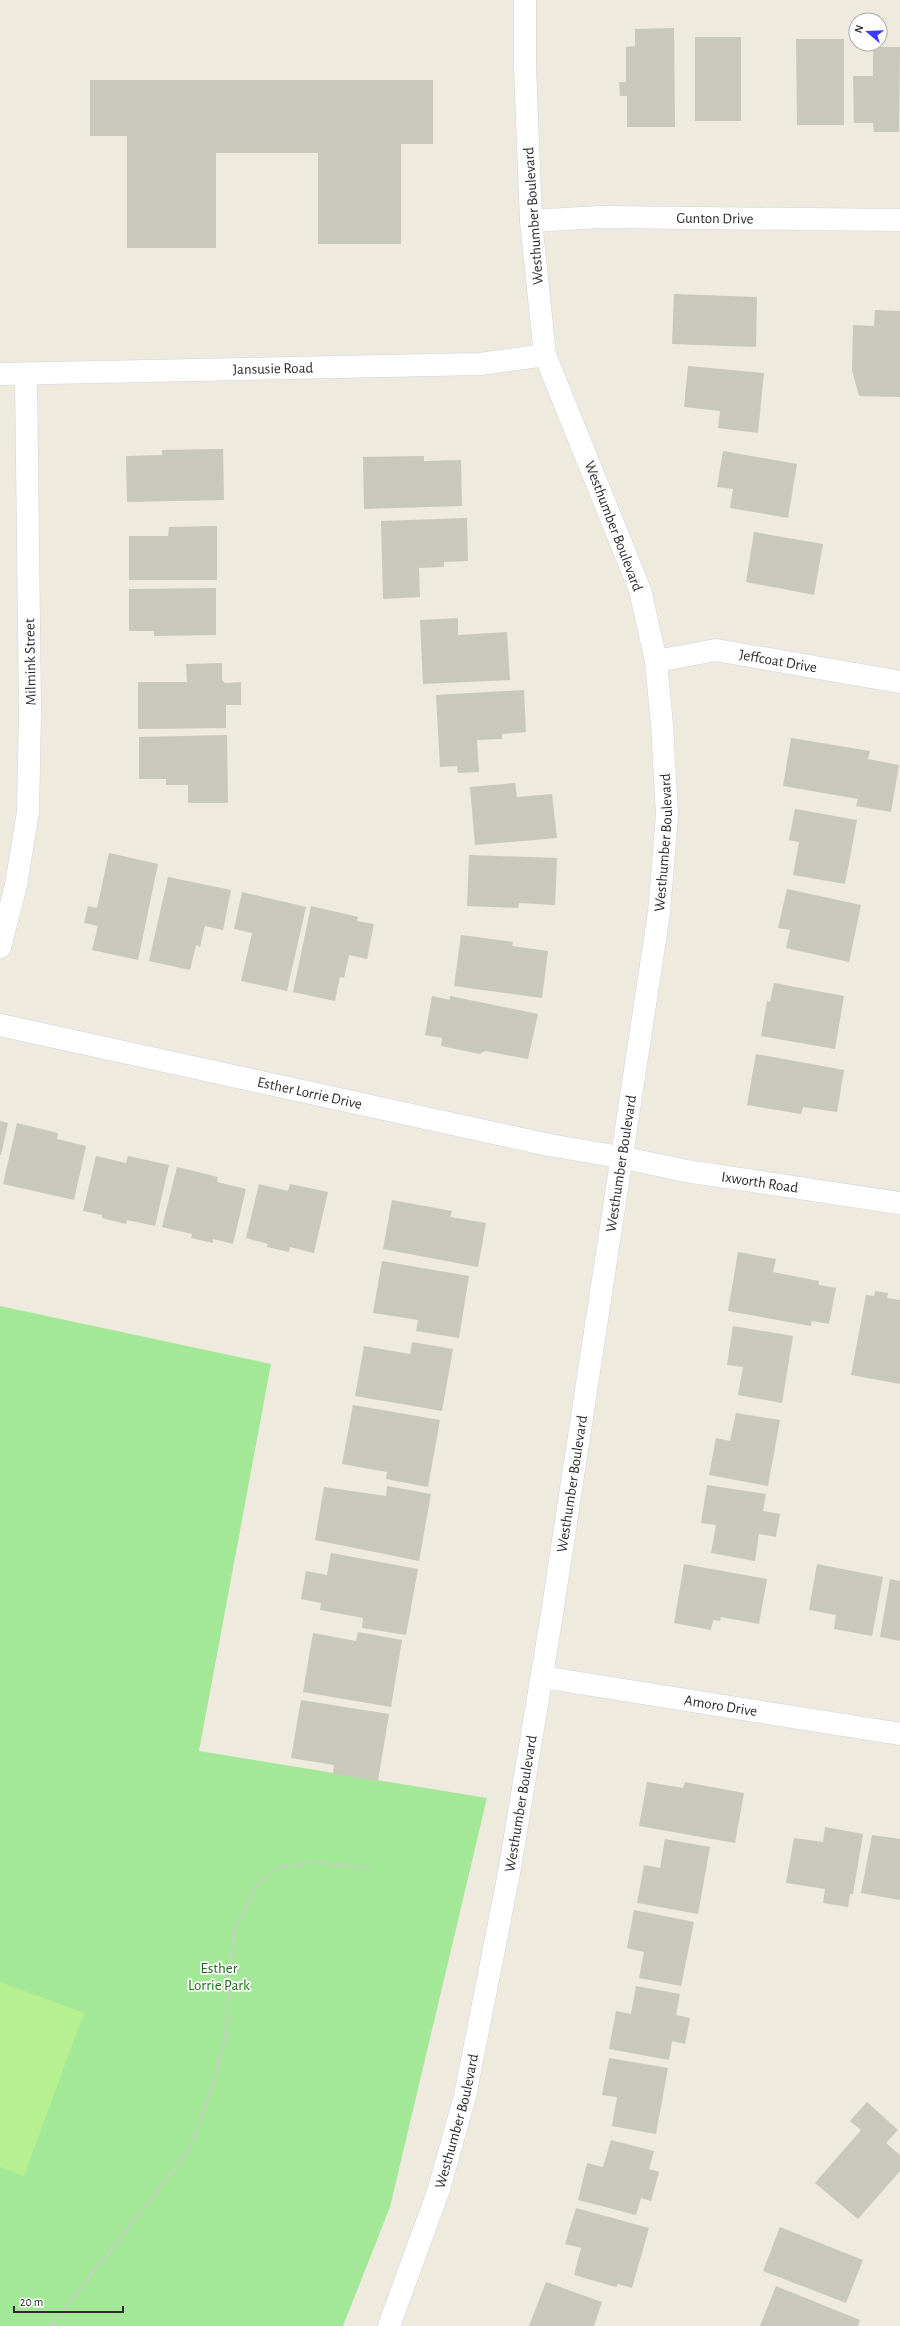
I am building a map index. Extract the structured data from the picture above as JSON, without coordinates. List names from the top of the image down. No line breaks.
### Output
{"streets":{"street":["Westhumber Boulevard","Gunton Drive","Jansusie Road","Jeffcoat Drive","Milmink Street","Esther Lorrie Drive","Ixworth Road","Amoro Drive"]},"crossings":[["Westhumber Boulevard","Gunton Drive"],["Westhumber Boulevard","Jansusie Road"],["Westhumber Boulevard","Jeffcoat Drive"],["Westhumber Boulevard","Esther Lorrie Drive"],["Westhumber Boulevard","Ixworth Road"],["Westhumber Boulevard","Amoro Drive"],["Jansusie Road","Milmink Street"],["Esther Lorrie Drive","Ixworth Road"]],"parks":["Esther Lorrie Park"],"scale_bar":"20 m","north":"left"}
